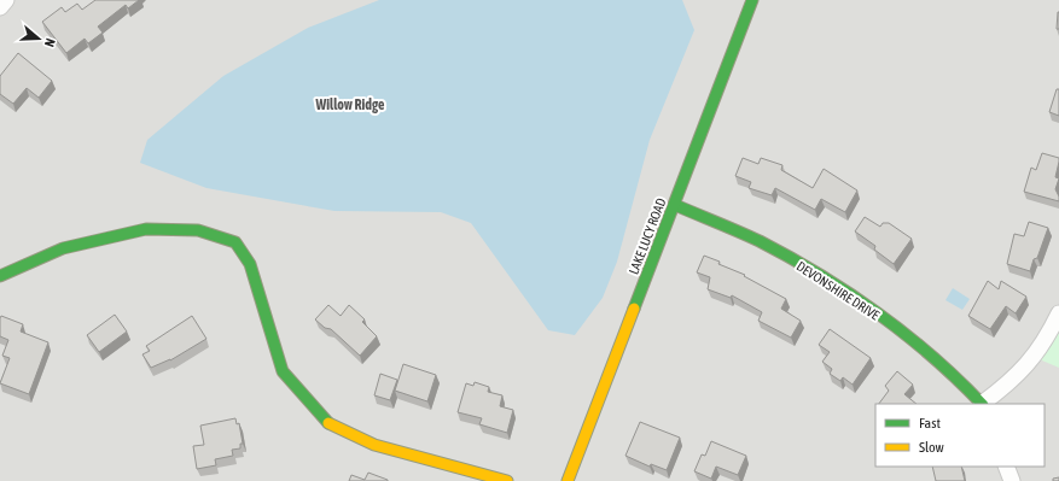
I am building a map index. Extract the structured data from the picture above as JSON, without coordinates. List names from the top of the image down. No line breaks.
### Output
{"streets":{"street":["LAKE LUCY ROAD","DEVONSHIRE DRIVE"]},"crossings":[["LAKE LUCY ROAD","DEVONSHIRE DRIVE"]],"districts":["Willow Ridge"],"legend":["Fast","Slow"],"north":"right"}
